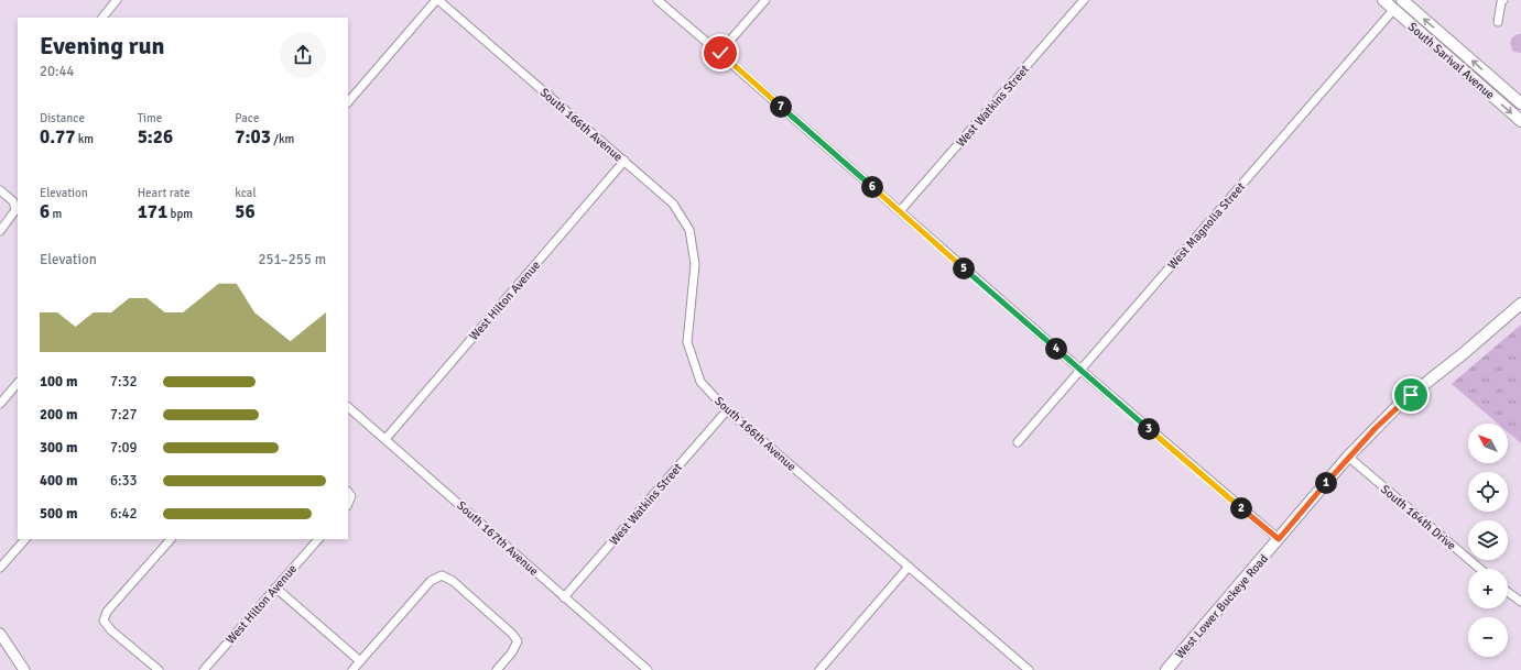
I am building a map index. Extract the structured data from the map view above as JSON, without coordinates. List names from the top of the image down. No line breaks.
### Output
{"streets":{"main road":["South Sarival Avenue","West Lower Buckeye Road"],"street":["West Watkins Street","South 166th Avenue","West Magnolia Street","West Hilton Avenue","South 164th Drive","South 167th Avenue"]},"crossings":[["South Sarival Avenue","West Magnolia Street"],["West Watkins Street","South 166th Avenue"],["West Watkins Street","South 167th Avenue"],["South 166th Avenue","West Hilton Avenue"],["West Hilton Avenue","South 167th Avenue"],["South 164th Drive","West Lower Buckeye Road"]],"north":"top left","page":{"heading":["Evening run","20:44"],"stats":[["Distance","0.77 km"],["Time","5:26"],["Pace","7:03 /km"],["Elevation","6 m"],["Heart rate","171 bpm"],["kcal","56"]],"pins":["7","6","5","4","3","1","2"],"chart":["Elevation","251–255 m"],"list":[{"name":"100 m","note":"7:32"},{"name":"200 m","note":"7:27"},{"name":"300 m","note":"7:09"},{"name":"400 m","note":"6:33"},{"name":"500 m","note":"6:42"}],"map_buttons":["+","−"]}}
